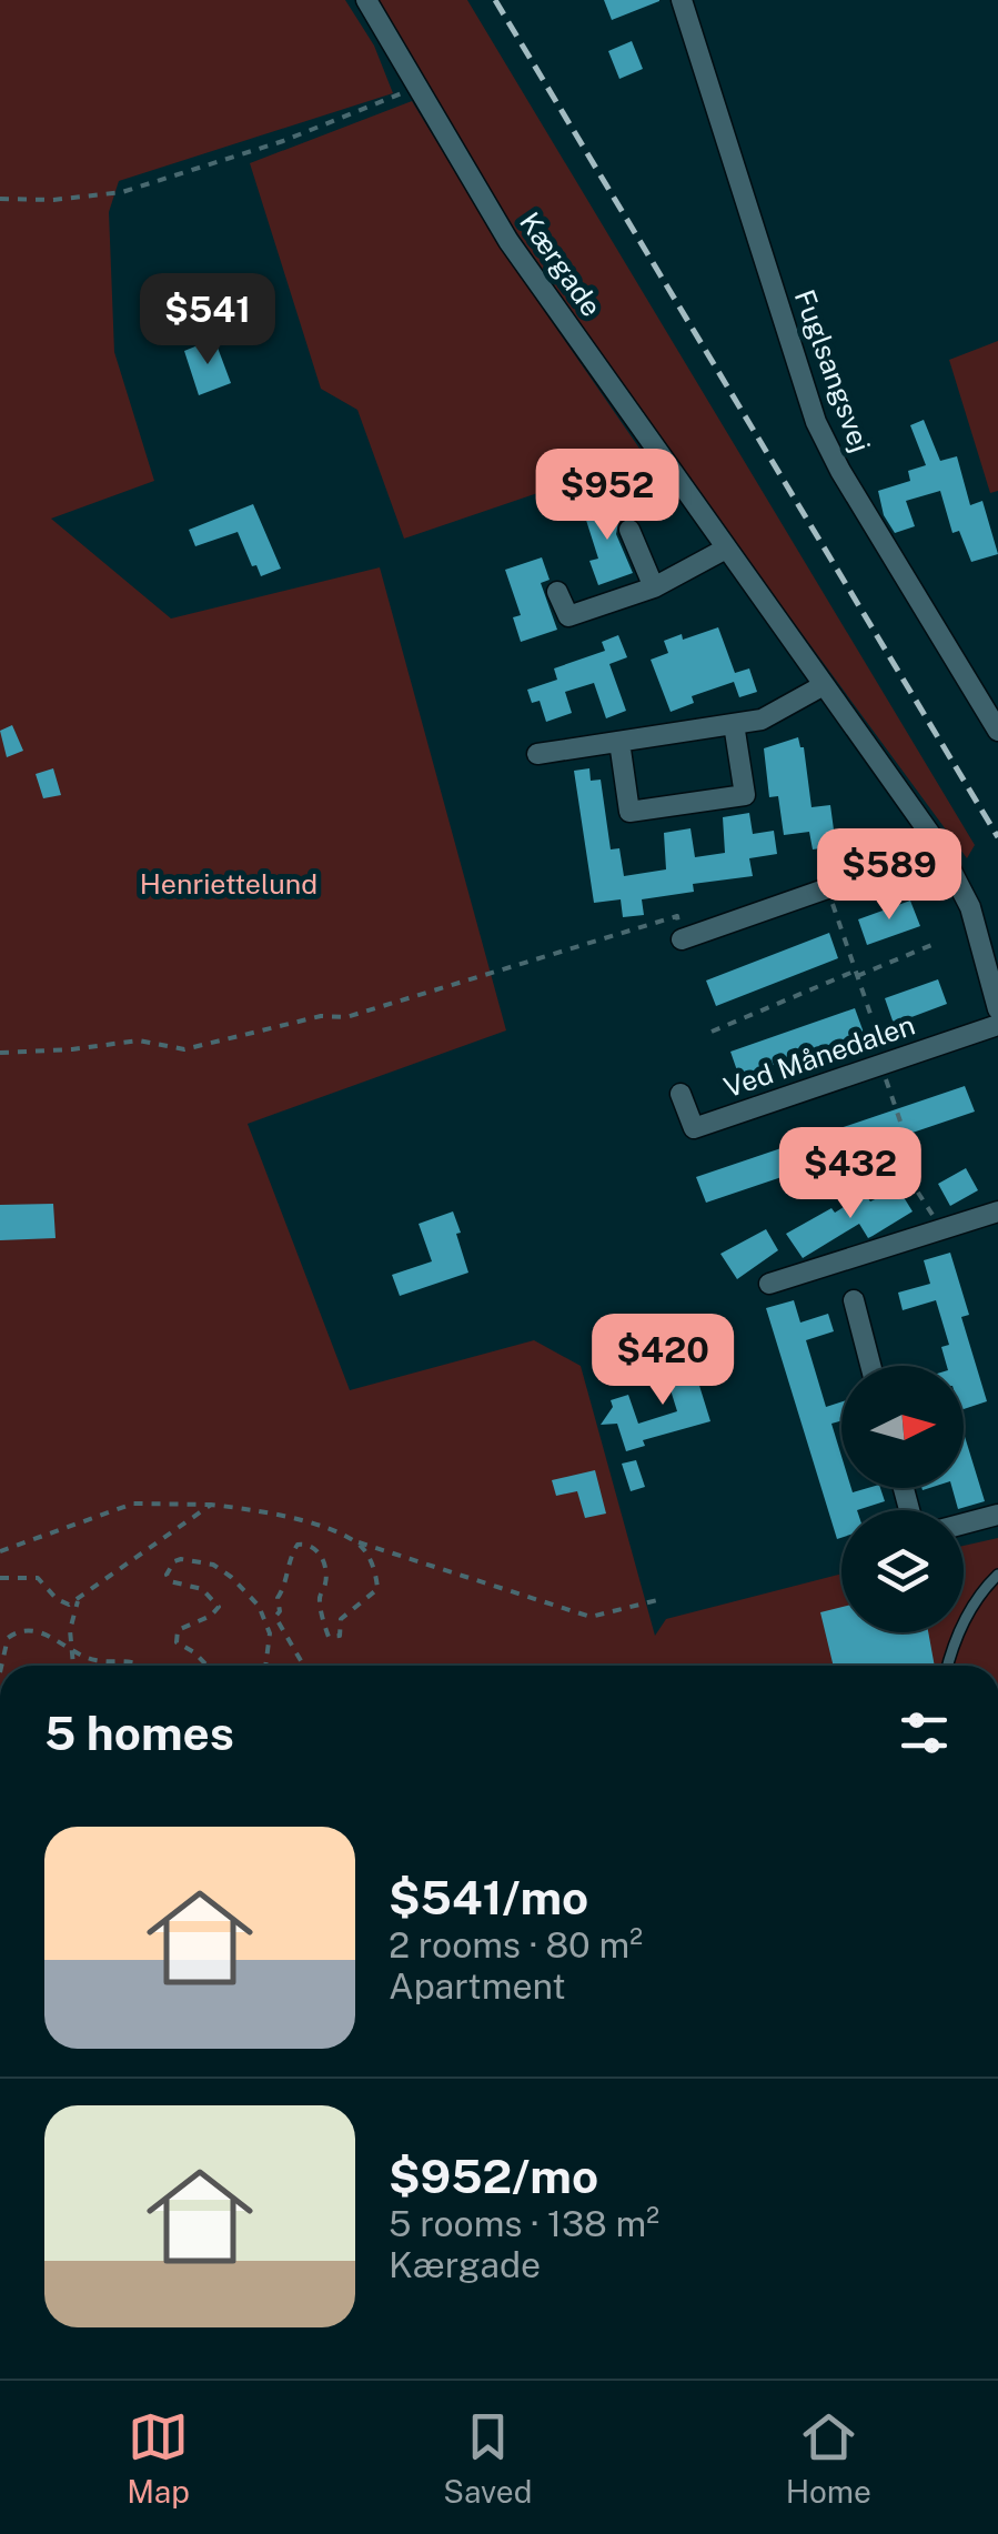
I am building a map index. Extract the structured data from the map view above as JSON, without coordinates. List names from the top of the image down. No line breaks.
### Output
{"streets":{"street":["Kærgade","Fuglsangsvej","Ved Månedalen"]},"parks":["Henriettelund"],"north":"right","page":{"price":["$541","$952","$589","$432","$420"],"heading":"5 homes","list":[{"name":"$541/mo","note":"2 rooms · 80 m² · Apartment"},{"name":"$952/mo","note":"5 rooms · 138 m² · Kærgade"}],"tabs":["Map","Saved","Home"]}}
